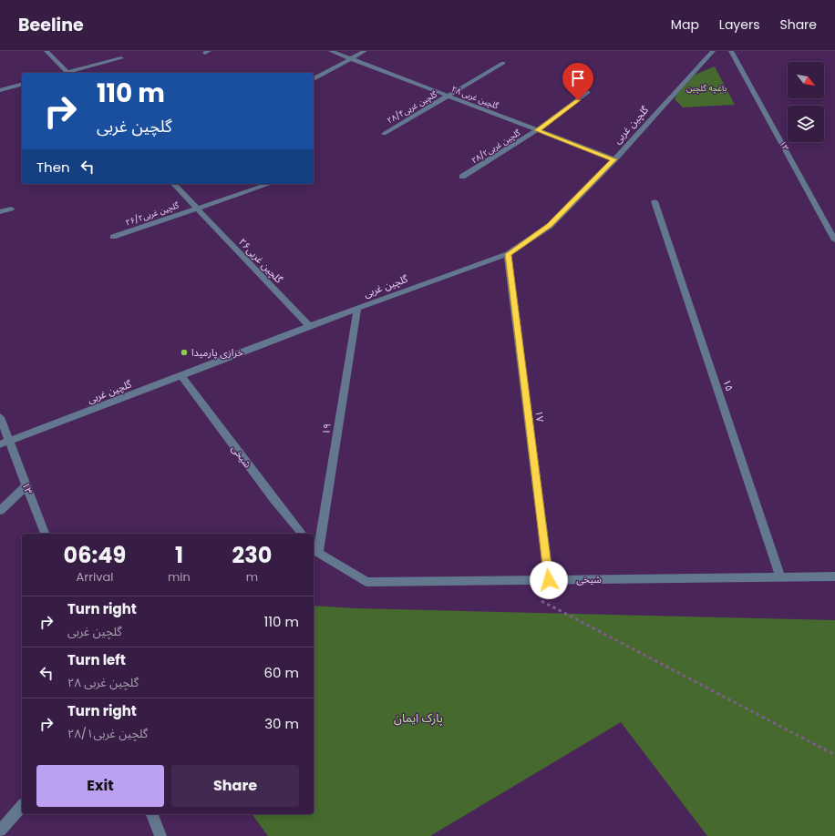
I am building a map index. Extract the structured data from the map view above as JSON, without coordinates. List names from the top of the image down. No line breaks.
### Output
{"streets":{"street":["گلچین غربی ۲۸","گلچین غربی۲۸/۴","گلچین غربی","۱۳","گلچین غربی۲۸/۲","گلچین غربی۲۶/۲","گلچین غربی۲۶","۱۵","۱۷","۱۹","شیخی"]},"crossings":[["گلچین غربی ۲۸","گلچین غربی۲۸/۴"],["گلچین غربی ۲۸","گلچین غربی"],["گلچین غربی ۲۸","گلچین غربی۲۸/۲"],["گلچین غربی","۱۳"],["گلچین غربی","گلچین غربی۲۶"],["گلچین غربی","۱۷"],["گلچین غربی","۱۹"],["گلچین غربی","شیخی"],["گلچین غربی۲۶/۲","گلچین غربی۲۶"],["۱۵","شیخی"],["۱۷","شیخی"],["۱۹","شیخی"]],"parks":["باغچه گلچین","پارک ایمان"],"places":["خرازی پارمیدا"],"north":"bottom right","page":{"header":"Beeline","nav":["Map","Layers","Share"],"turn":["110 m","گلچین غربی"],"then":"Then","eta":["06:49","Arrival","1","min","230","m"],"list":[{"name":"Turn right","note":"گلچین غربی","value":"110 m"},{"name":"Turn left","note":"گلچین غربی ۲۸","value":"60 m"},{"name":"Turn right","note":"گلچین غربی۲۸/۱","value":"30 m"}],"buttons":["Exit","Share"]}}
